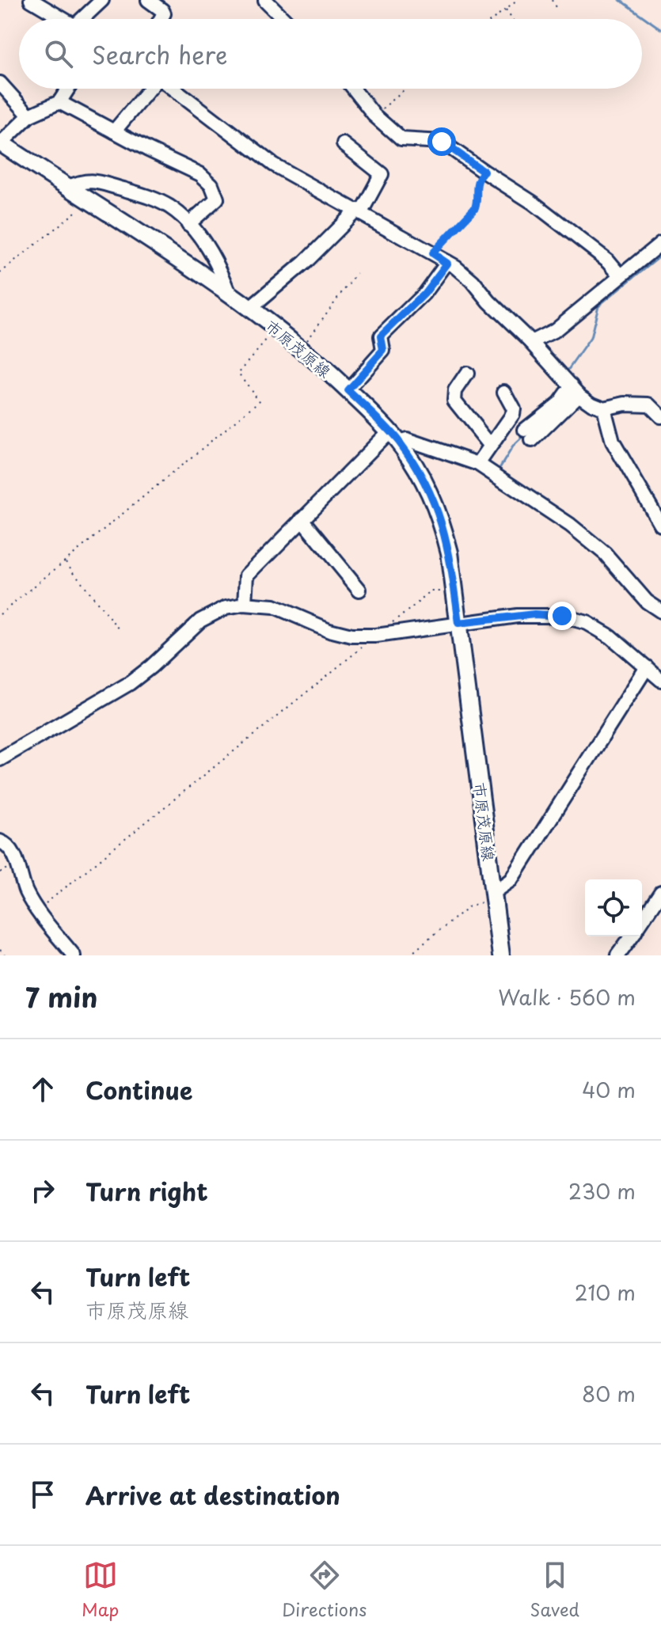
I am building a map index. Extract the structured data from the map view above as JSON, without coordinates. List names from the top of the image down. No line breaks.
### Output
{"streets":{"main road":["市原茂原線"]},"page":{"search":"Search here","heading":["7 min","Walk · 560 m"],"list":[["Continue","40 m"],["Turn right","230 m"],["Turn left","市原茂原線","210 m"],["Turn left","80 m"],"Arrive at destination"],"nav":["Map","Directions","Saved"]}}
